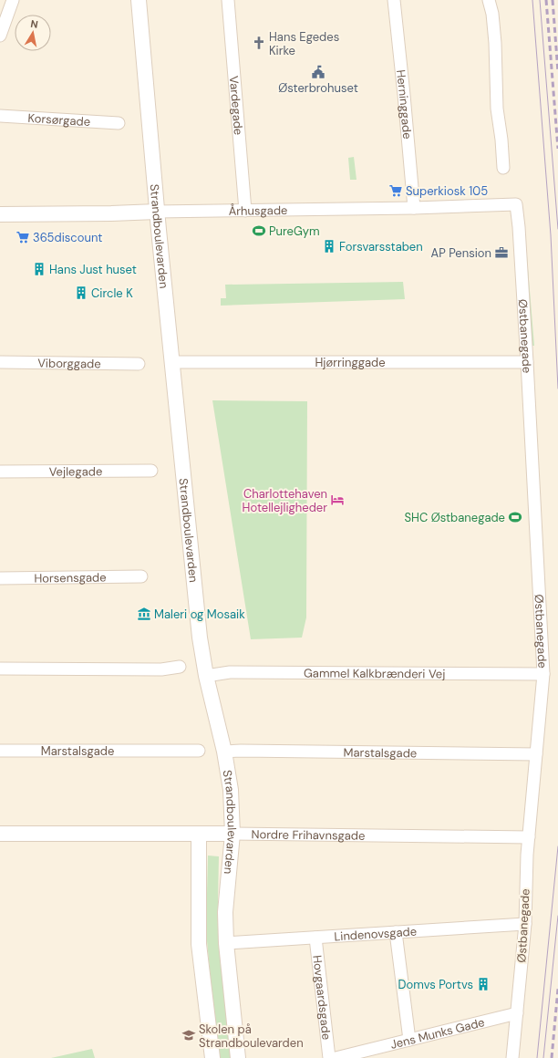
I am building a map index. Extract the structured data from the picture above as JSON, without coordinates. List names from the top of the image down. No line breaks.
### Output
{"streets":{"street":["Herninggade","Vardegade","Korsørgade","Århusgade","Strandboulevarden","Østbanegade","Hjørringgade","Viborggade","Vejlegade","Horsensgade","Gammel Kalkbrænderi Vej","Marstalsgade","Nordre Frihavnsgade","Lindenovsgade","Hovgaardsgade","Jens Munks Gade"]},"crossings":[["Herninggade","Århusgade"],["Vardegade","Århusgade"],["Århusgade","Strandboulevarden"],["Århusgade","Østbanegade"],["Strandboulevarden","Hjørringgade"],["Strandboulevarden","Gammel Kalkbrænderi Vej"],["Strandboulevarden","Marstalsgade"],["Strandboulevarden","Nordre Frihavnsgade"],["Strandboulevarden","Lindenovsgade"],["Østbanegade","Hjørringgade"],["Østbanegade","Gammel Kalkbrænderi Vej"],["Østbanegade","Marstalsgade"],["Østbanegade","Nordre Frihavnsgade"],["Østbanegade","Lindenovsgade"],["Østbanegade","Jens Munks Gade"],["Lindenovsgade","Hovgaardsgade"]],"places":{"church":["Hans Egedes Kirke"],"public building":["Østerbrohuset"],"supermarket":["Superkiosk 105","365discount"],"sports":["PureGym","SHC Østbanegade"],"building":["Forsvarsstaben","Hans Just huset","Circle K","Domvs Portvs"],"office":["AP Pension"],"hotel":["Charlottehaven Hotellejligheder"],"museum":["Maleri og Mosaik"],"school or university":["Skolen på Strandboulevarden"]},"north":"top"}
